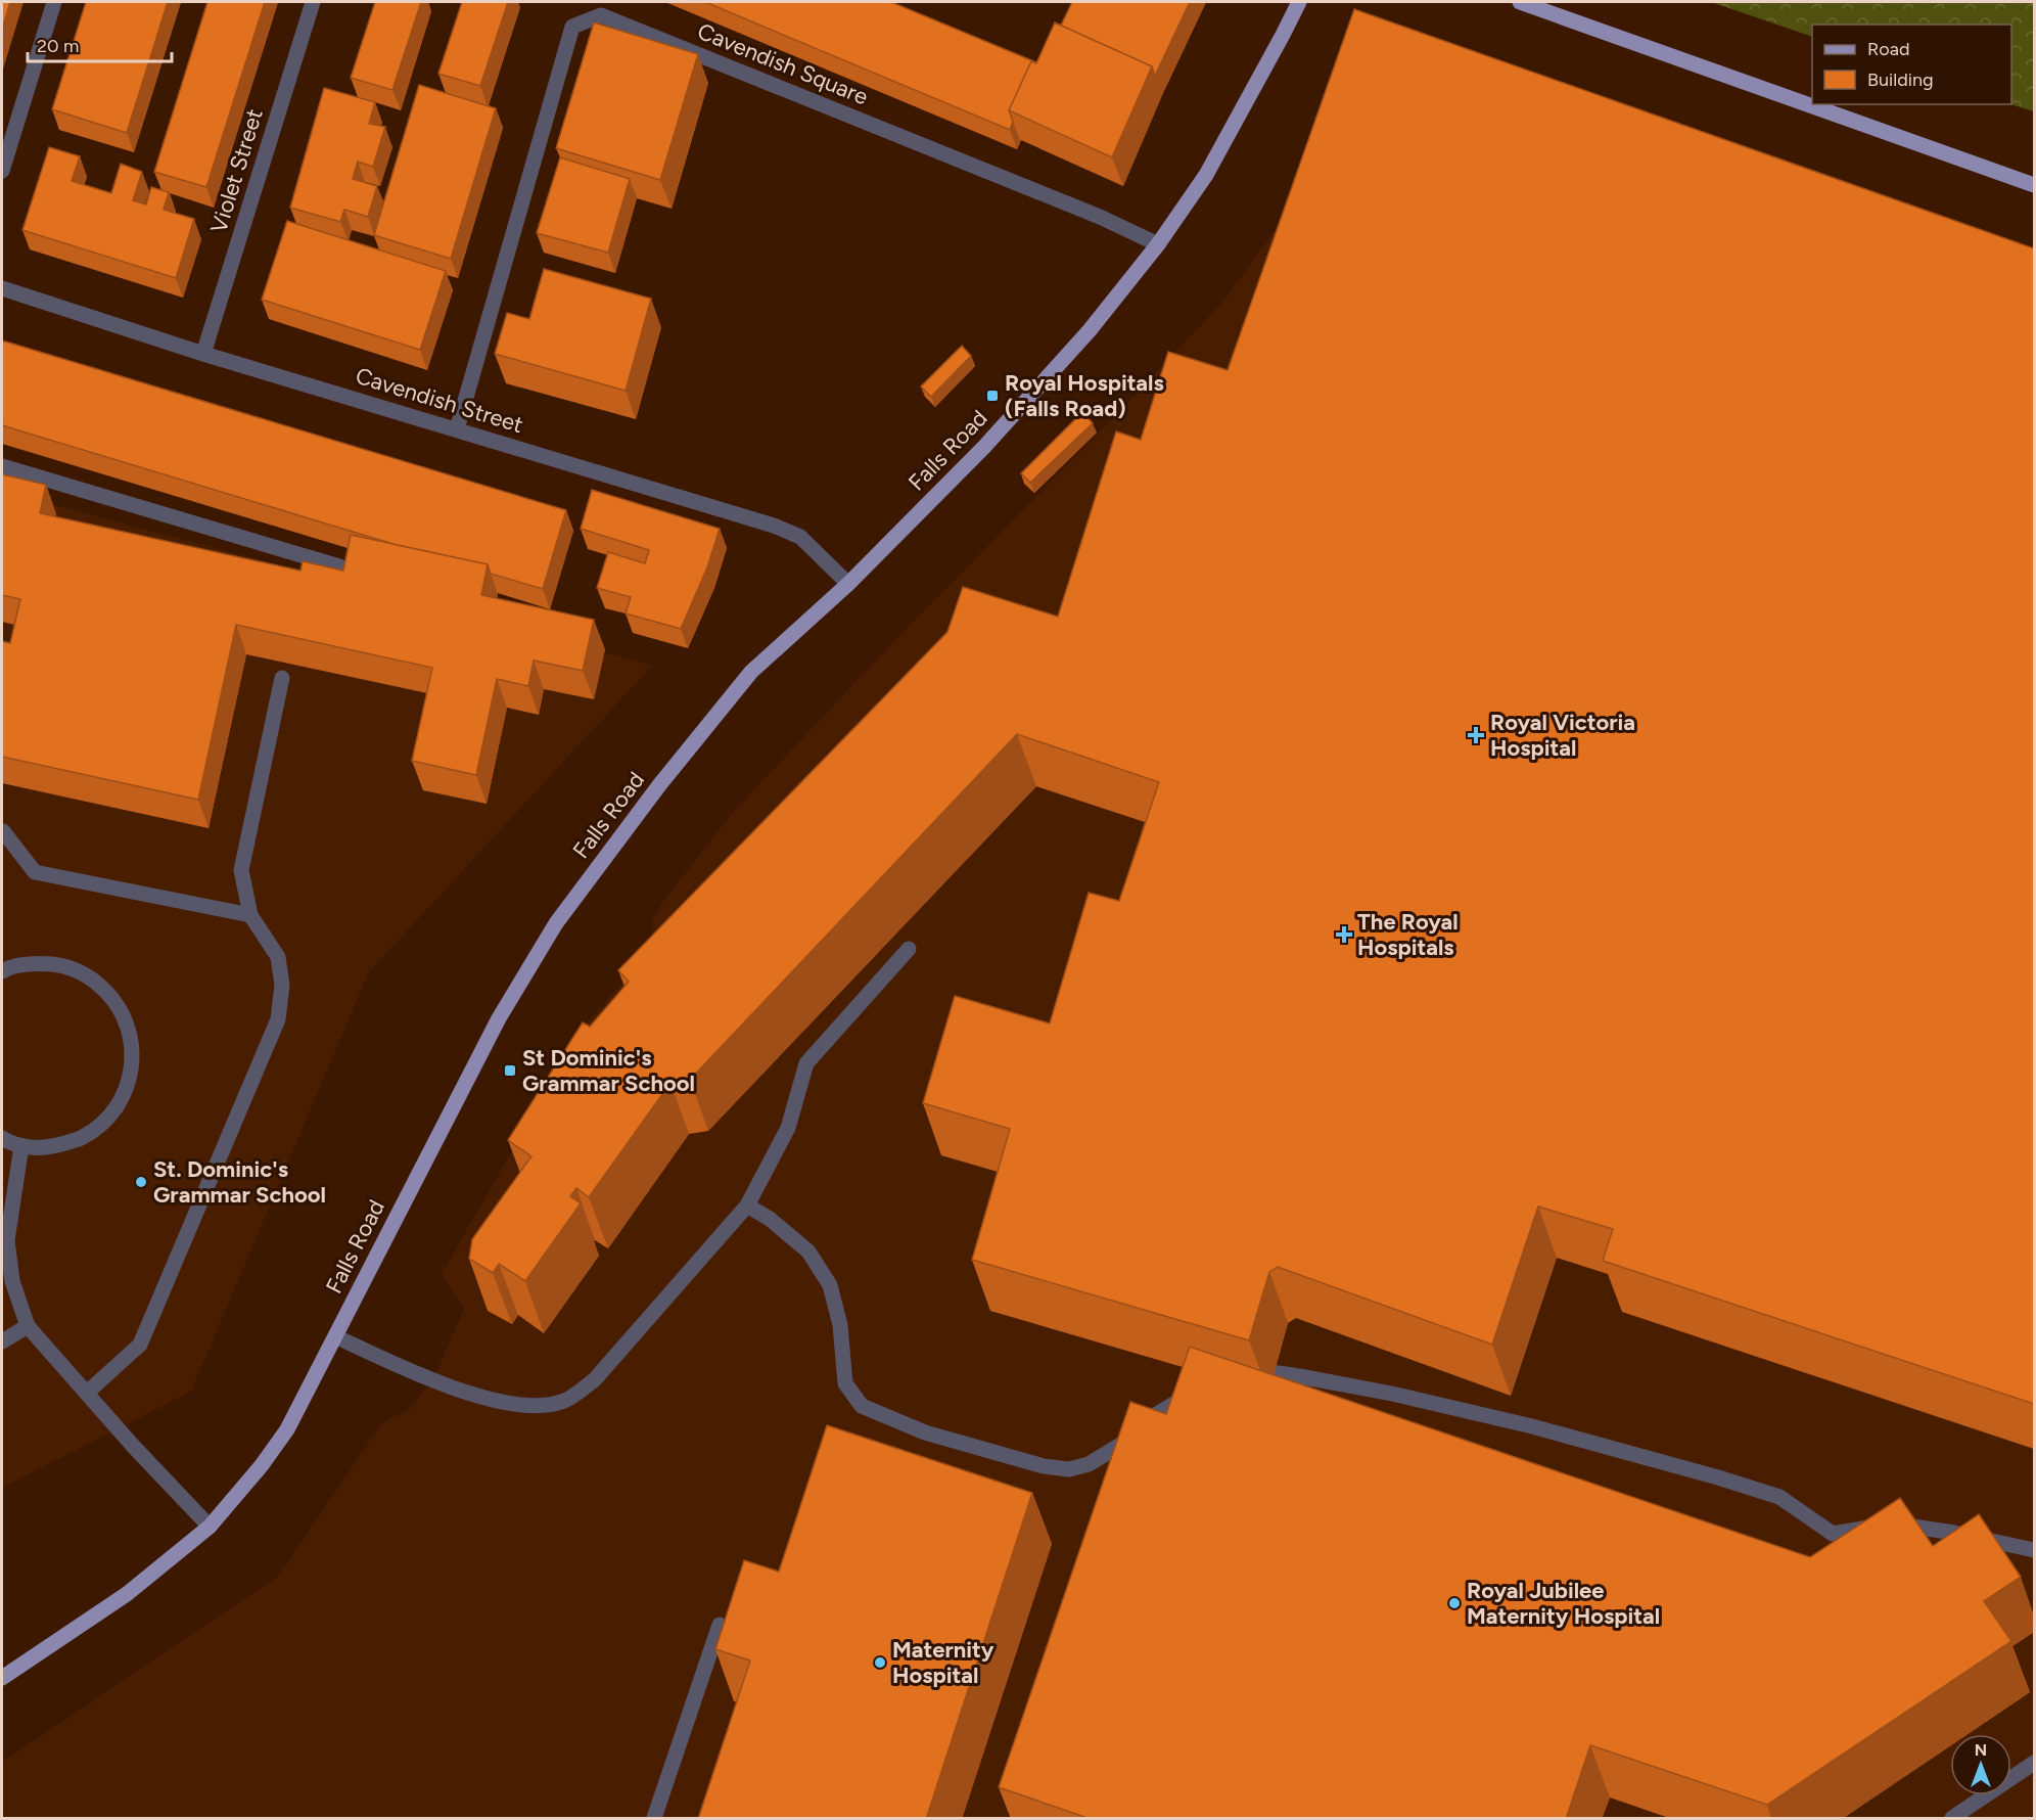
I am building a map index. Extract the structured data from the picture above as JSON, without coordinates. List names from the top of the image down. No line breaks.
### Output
{"streets":{"main road":["Falls Road"],"street":["Cavendish Square","Violet Street","Cavendish Street"]},"crossings":[["Cavendish Square","Cavendish Street"],["Cavendish Square","Falls Road"],["Violet Street","Cavendish Street"],["Cavendish Street","Falls Road"]],"places":{"transit":["Royal Hospitals (Falls Road)","St Dominic's Grammar School"],"health":["Royal Victoria Hospital","The Royal Hospitals"],"other":["St. Dominic's Grammar School","Royal Jubilee Maternity Hospital","Maternity Hospital"]},"legend":["Road","Building"],"scale_bar":"20 m","north":"top"}
